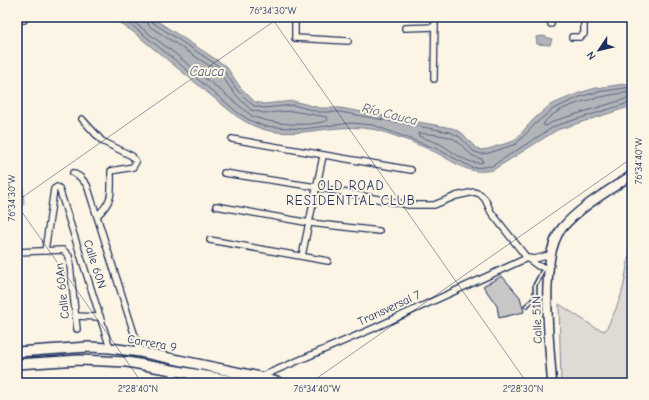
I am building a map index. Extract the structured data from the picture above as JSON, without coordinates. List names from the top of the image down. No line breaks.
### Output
{"streets":{"main road":["Calle 51N","Carrera 9"],"street":["Calle 60N","Calle 60An","Transversal 7"]},"crossings":[["Calle 60N","Calle 60An"],["Calle 60N","Carrera 9"],["Transversal 7","Calle 51N"],["Transversal 7","Carrera 9"]],"districts":["OLD ROAD RESIDENTIAL CLUB"],"water":["Cauca","Río Cauca"],"north":"bottom left","coordinates":["76°34'30\"W","76°34'40\"W","2°28'40\"N","2°28'30\"N"]}
